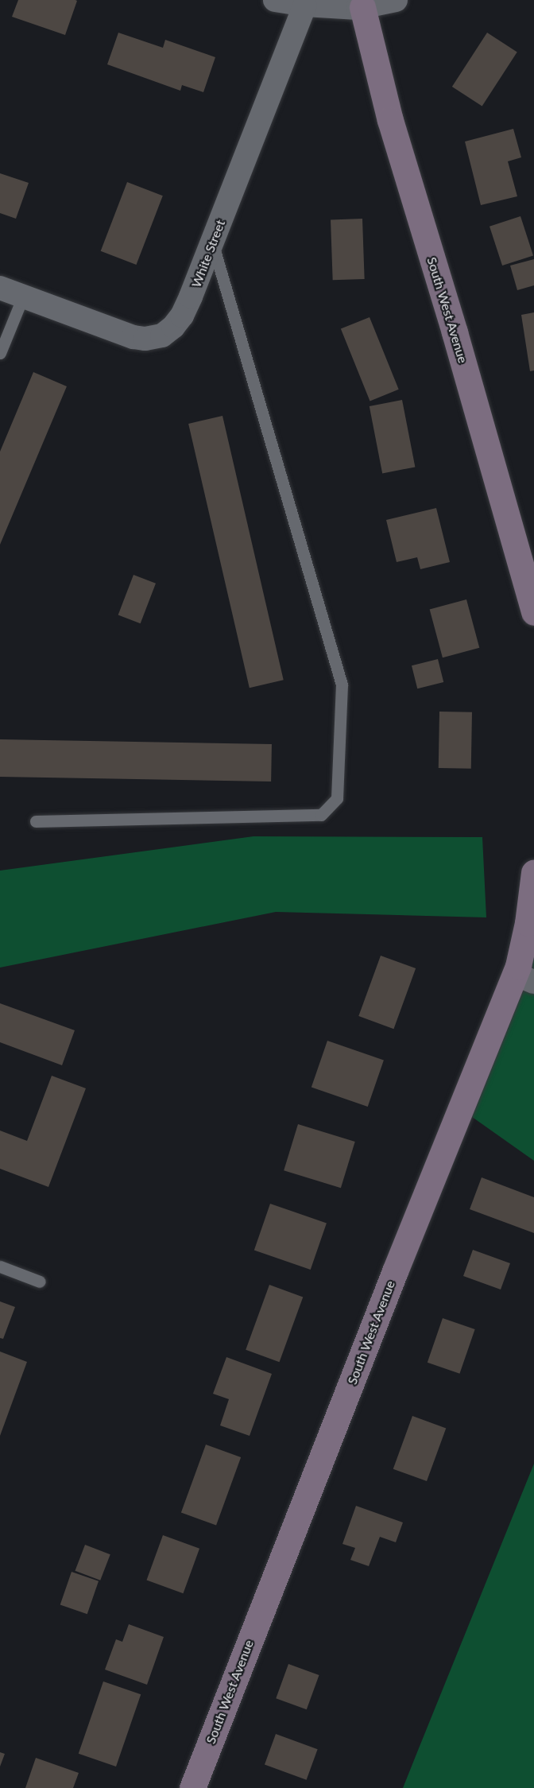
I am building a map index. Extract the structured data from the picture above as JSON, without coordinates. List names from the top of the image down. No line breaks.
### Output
{"streets":{"street":["White Street","South West Avenue"]}}
